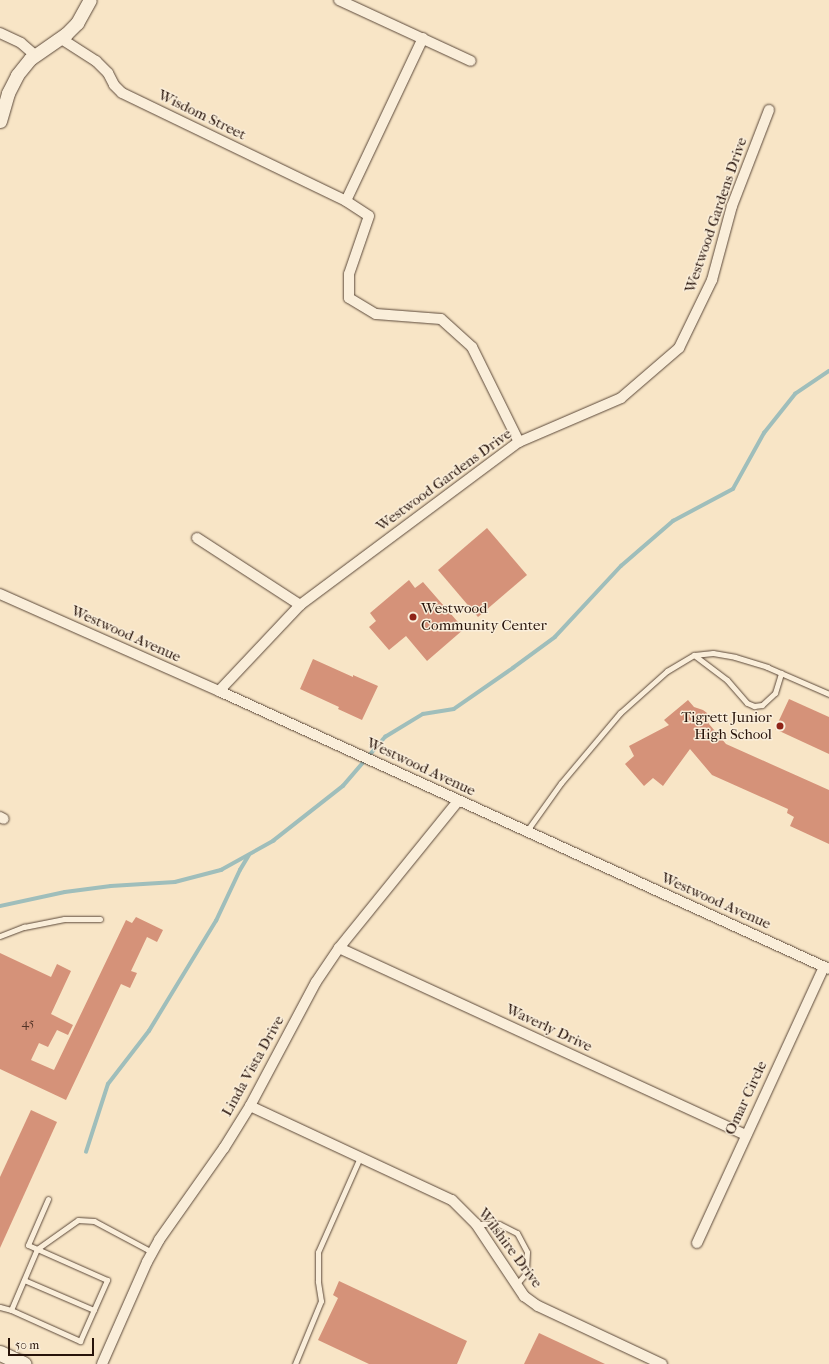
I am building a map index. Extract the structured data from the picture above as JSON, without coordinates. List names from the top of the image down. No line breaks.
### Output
{"streets":{"street":["Wisdom Street","Westwood Gardens Drive","Westwood Avenue","Waverly Drive","Linda Vista Drive","Omar Circle","Wilshire Drive"]},"crossings":[["Wisdom Street","Westwood Gardens Drive"],["Westwood Gardens Drive","Westwood Avenue"],["Westwood Avenue","Linda Vista Drive"],["Westwood Avenue","Omar Circle"],["Waverly Drive","Linda Vista Drive"],["Waverly Drive","Omar Circle"],["Linda Vista Drive","Wilshire Drive"]],"places":["Westwood Community Center","Tigrett Junior High School"],"house_numbers":["45"],"scale_bar":"50 m"}
